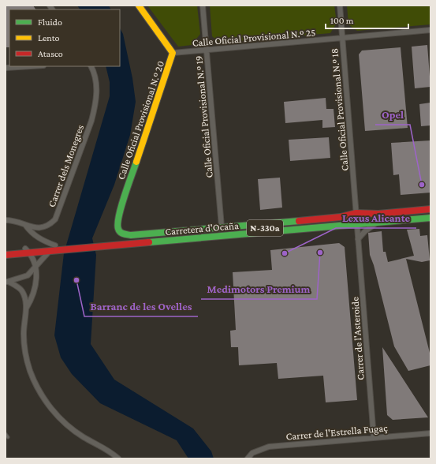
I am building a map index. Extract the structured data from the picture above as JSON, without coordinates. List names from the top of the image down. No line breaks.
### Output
{"streets":{"street":["Calle Oficial Provisional N.º 25","Calle Oficial Provisional N.º 18","Calle Oficial Provisional N.º 19","Calle Oficial Provisional N.º 20","Carrer dels Monegres","Carretera d'Ocaña","N-330a","Carrer de l'Asteroide","Carrer de l'Estrella Fugaç"]},"crossings":[["Calle Oficial Provisional N.º 25","Calle Oficial Provisional N.º 18"],["Calle Oficial Provisional N.º 25","Calle Oficial Provisional N.º 19"],["Calle Oficial Provisional N.º 25","Calle Oficial Provisional N.º 20"],["Calle Oficial Provisional N.º 18","Carretera d'Ocaña"],["Calle Oficial Provisional N.º 18","Carrer de l'Asteroide"],["Calle Oficial Provisional N.º 19","Carretera d'Ocaña"],["Calle Oficial Provisional N.º 20","Carretera d'Ocaña"],["Carretera d'Ocaña","Carrer de l'Asteroide"],["Carrer de l'Asteroide","Carrer de l'Estrella Fugaç"]],"places":["Opel","Medimotors Premium","Lexus Alicante","Barranc de les Ovelles"],"legend":["Fluido","Lento","Atasco"],"scale_bar":"100 m"}
